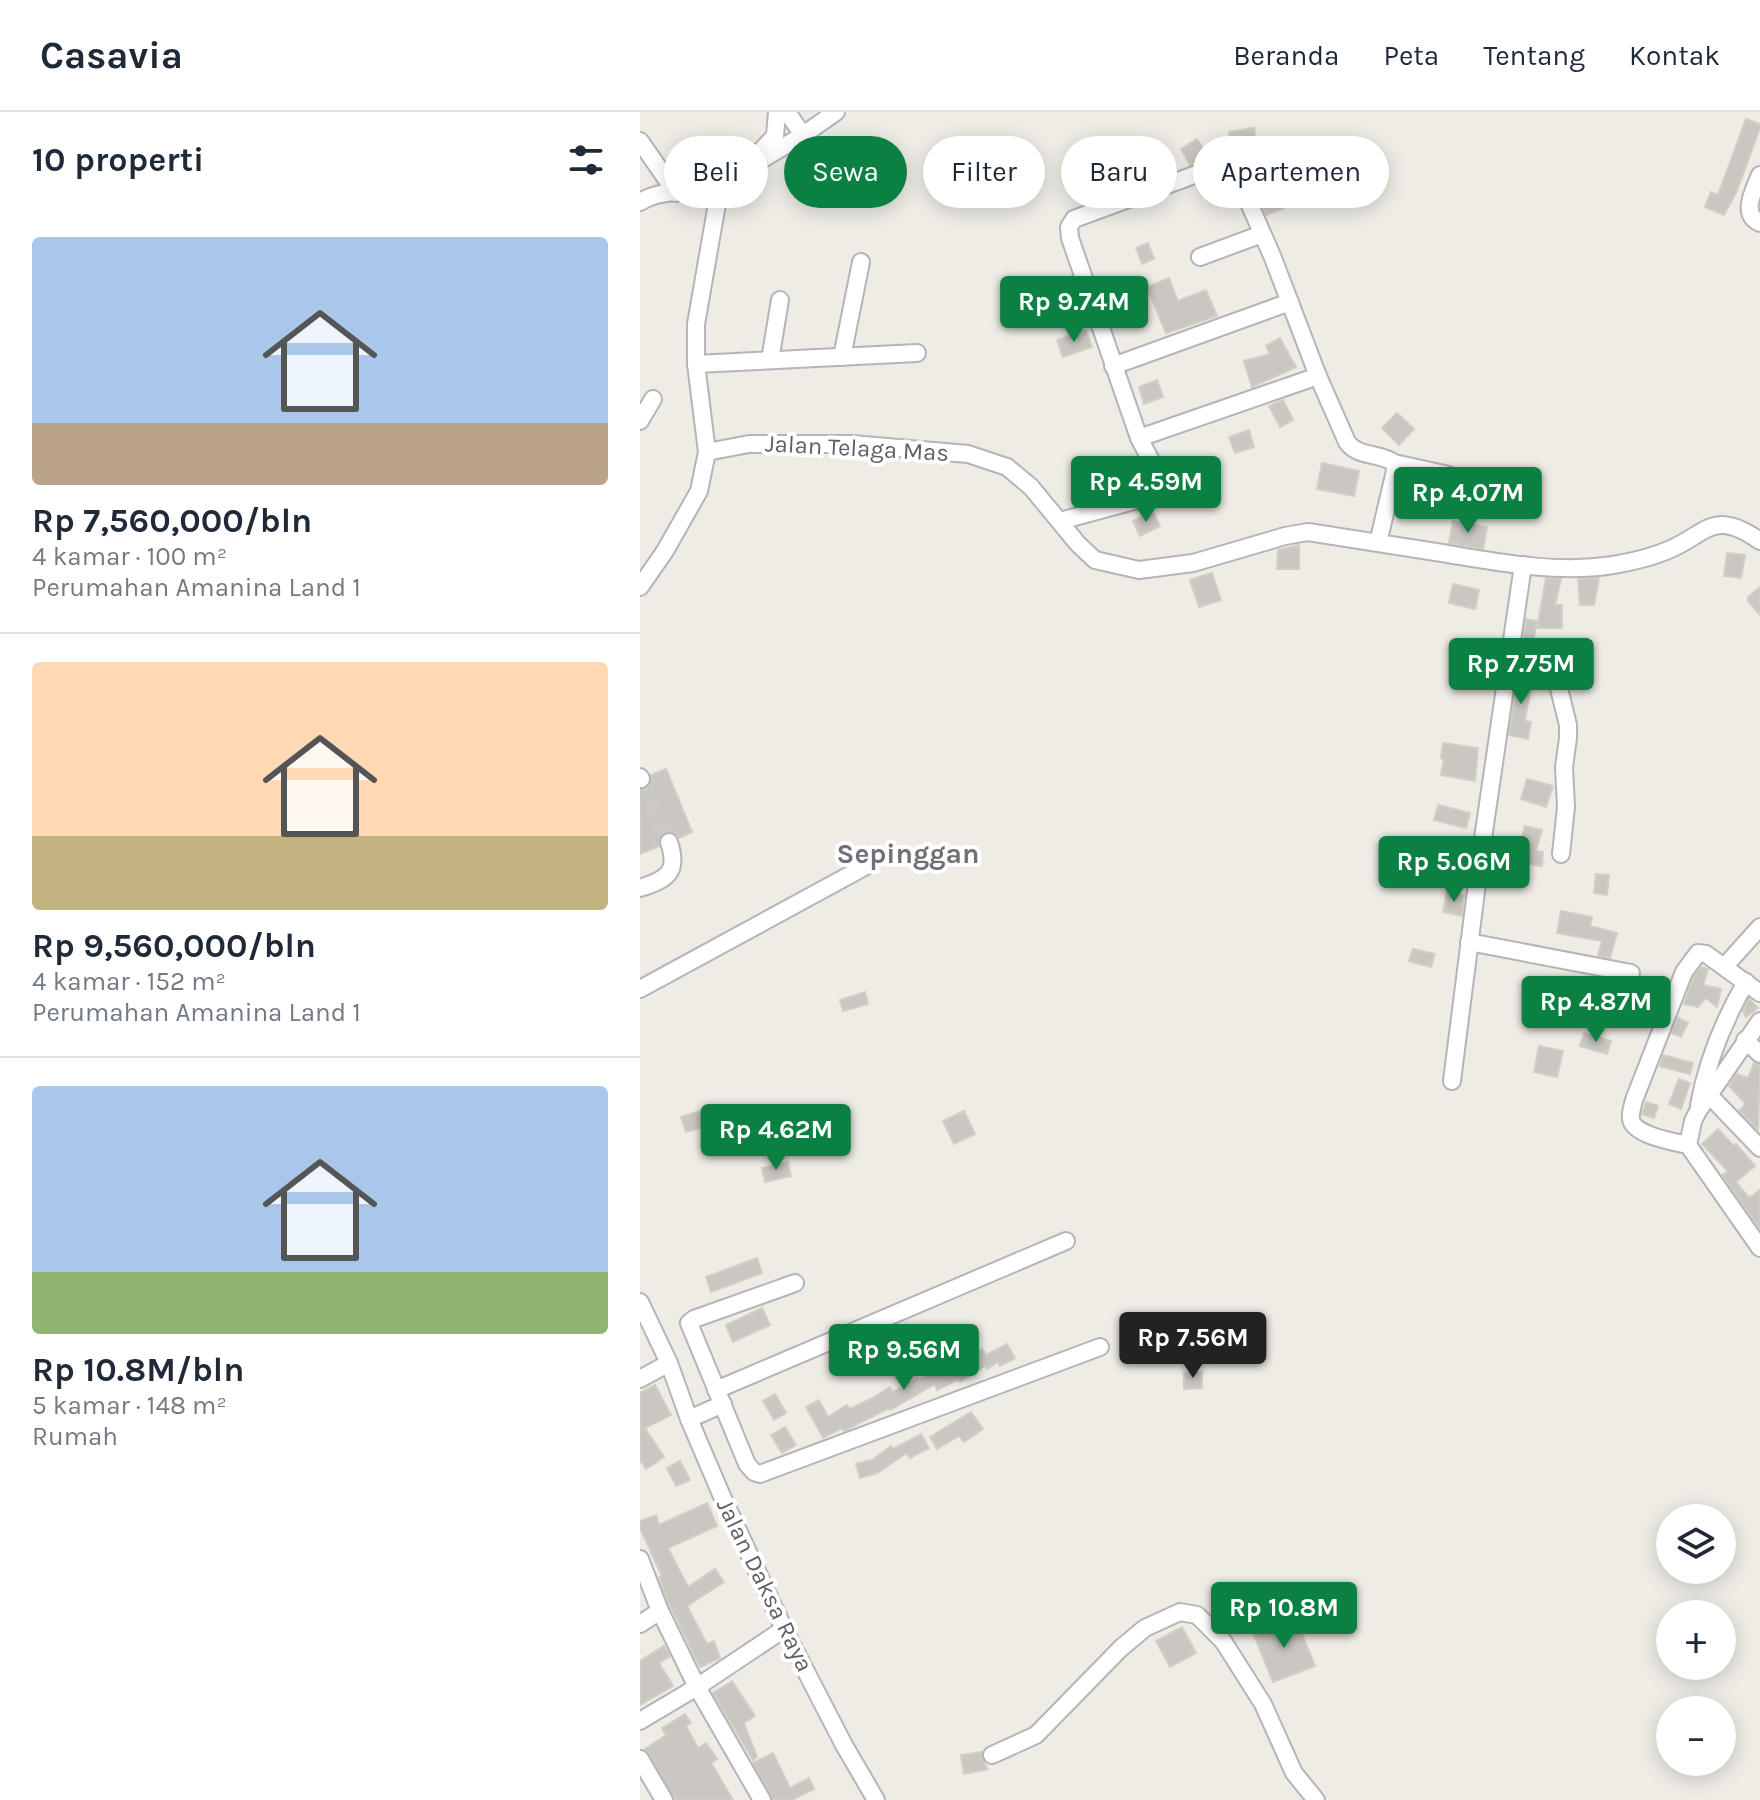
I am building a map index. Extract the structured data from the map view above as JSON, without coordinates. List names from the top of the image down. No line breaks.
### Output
{"streets":{"street":["Jalan Telaga Mas","Jalan Daksa Raya"]},"districts":["Sepinggan"],"page":{"header":"Casavia","nav":["Beranda","Peta","Tentang","Kontak"],"heading":"10 properti","chip":["Beli","Sewa","Filter","Baru","Apartemen"],"list":[{"name":"Rp 7,560,000/bln","note":"4 kamar · 100 m² · Perumahan Amanina Land 1"},{"name":"Rp 9,560,000/bln","note":"4 kamar · 152 m² · Perumahan Amanina Land 1"},{"name":"Rp 10.8M/bln","note":"5 kamar · 148 m² · Rumah"}],"price":["Rp 9.74M","Rp 4.59M","Rp 4.07M","Rp 7.75M","Rp 5.06M","Rp 4.87M","Rp 4.62M","Rp 7.56M","Rp 9.56M","Rp 10.8M"],"map_buttons":["+","−"]}}
